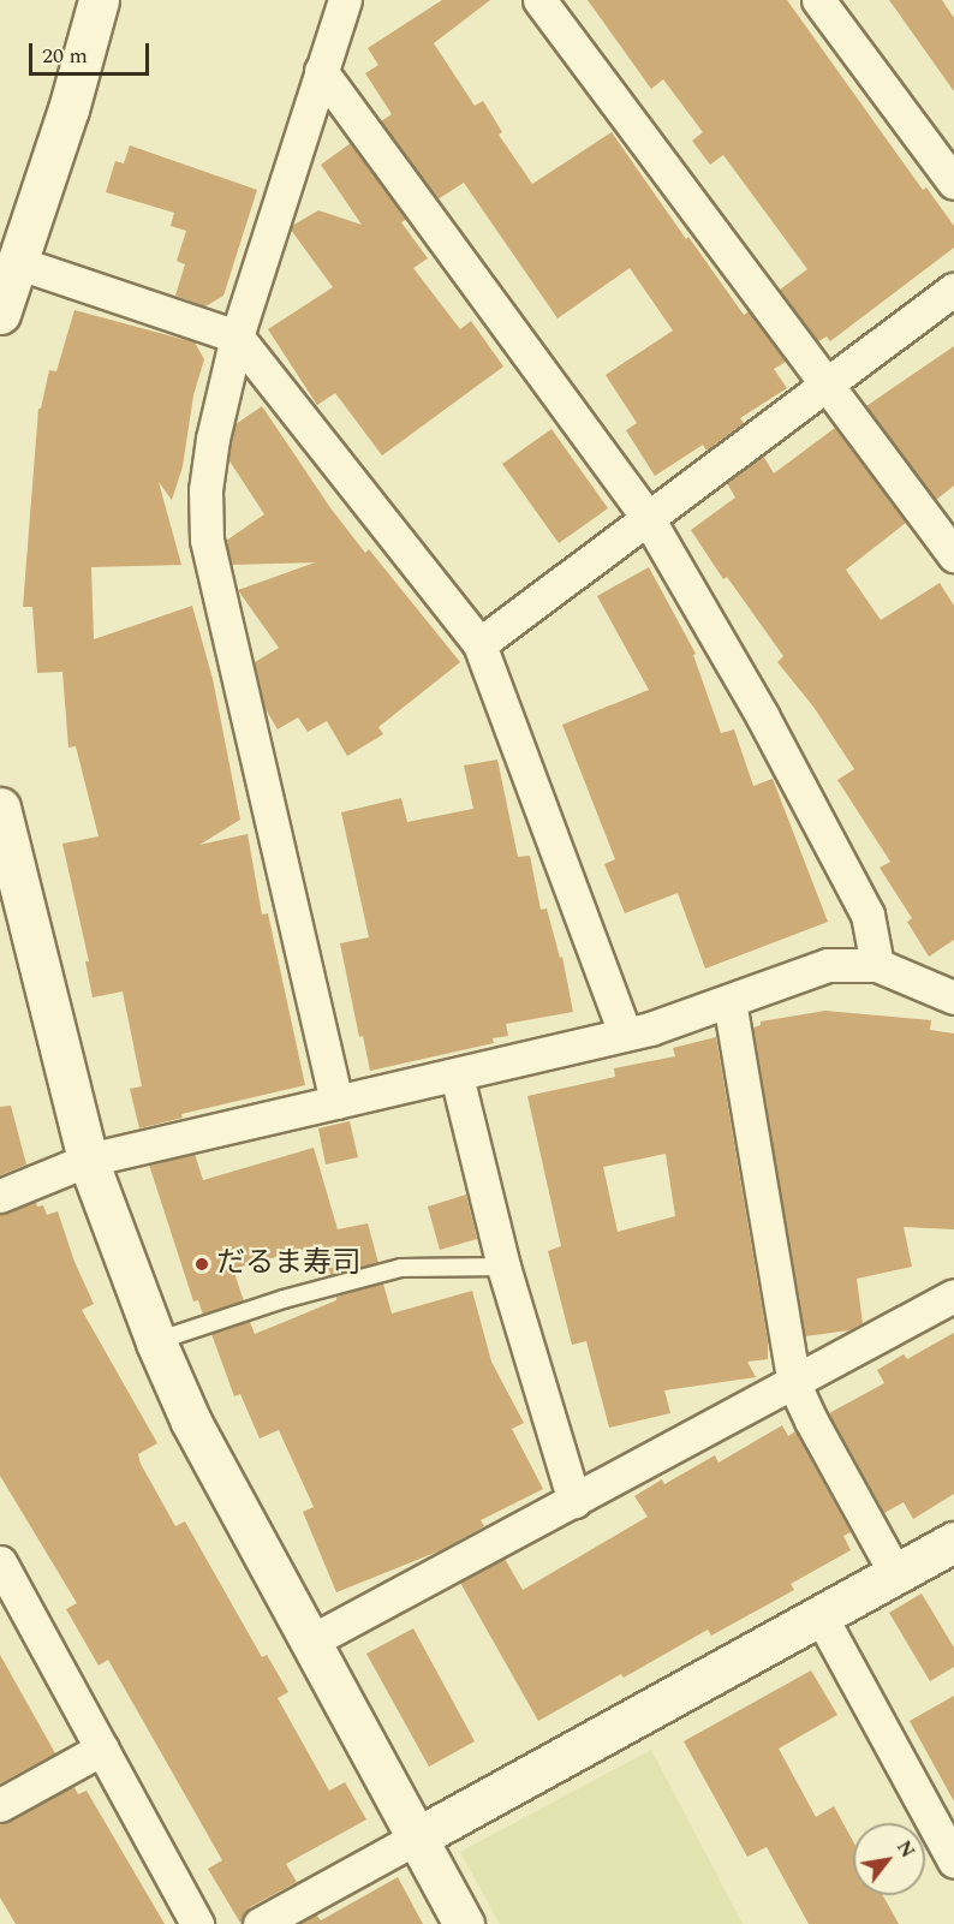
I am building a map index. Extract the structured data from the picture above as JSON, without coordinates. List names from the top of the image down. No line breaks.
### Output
{"places":["だるま寿司"],"scale_bar":"20 m","north":"top right"}
